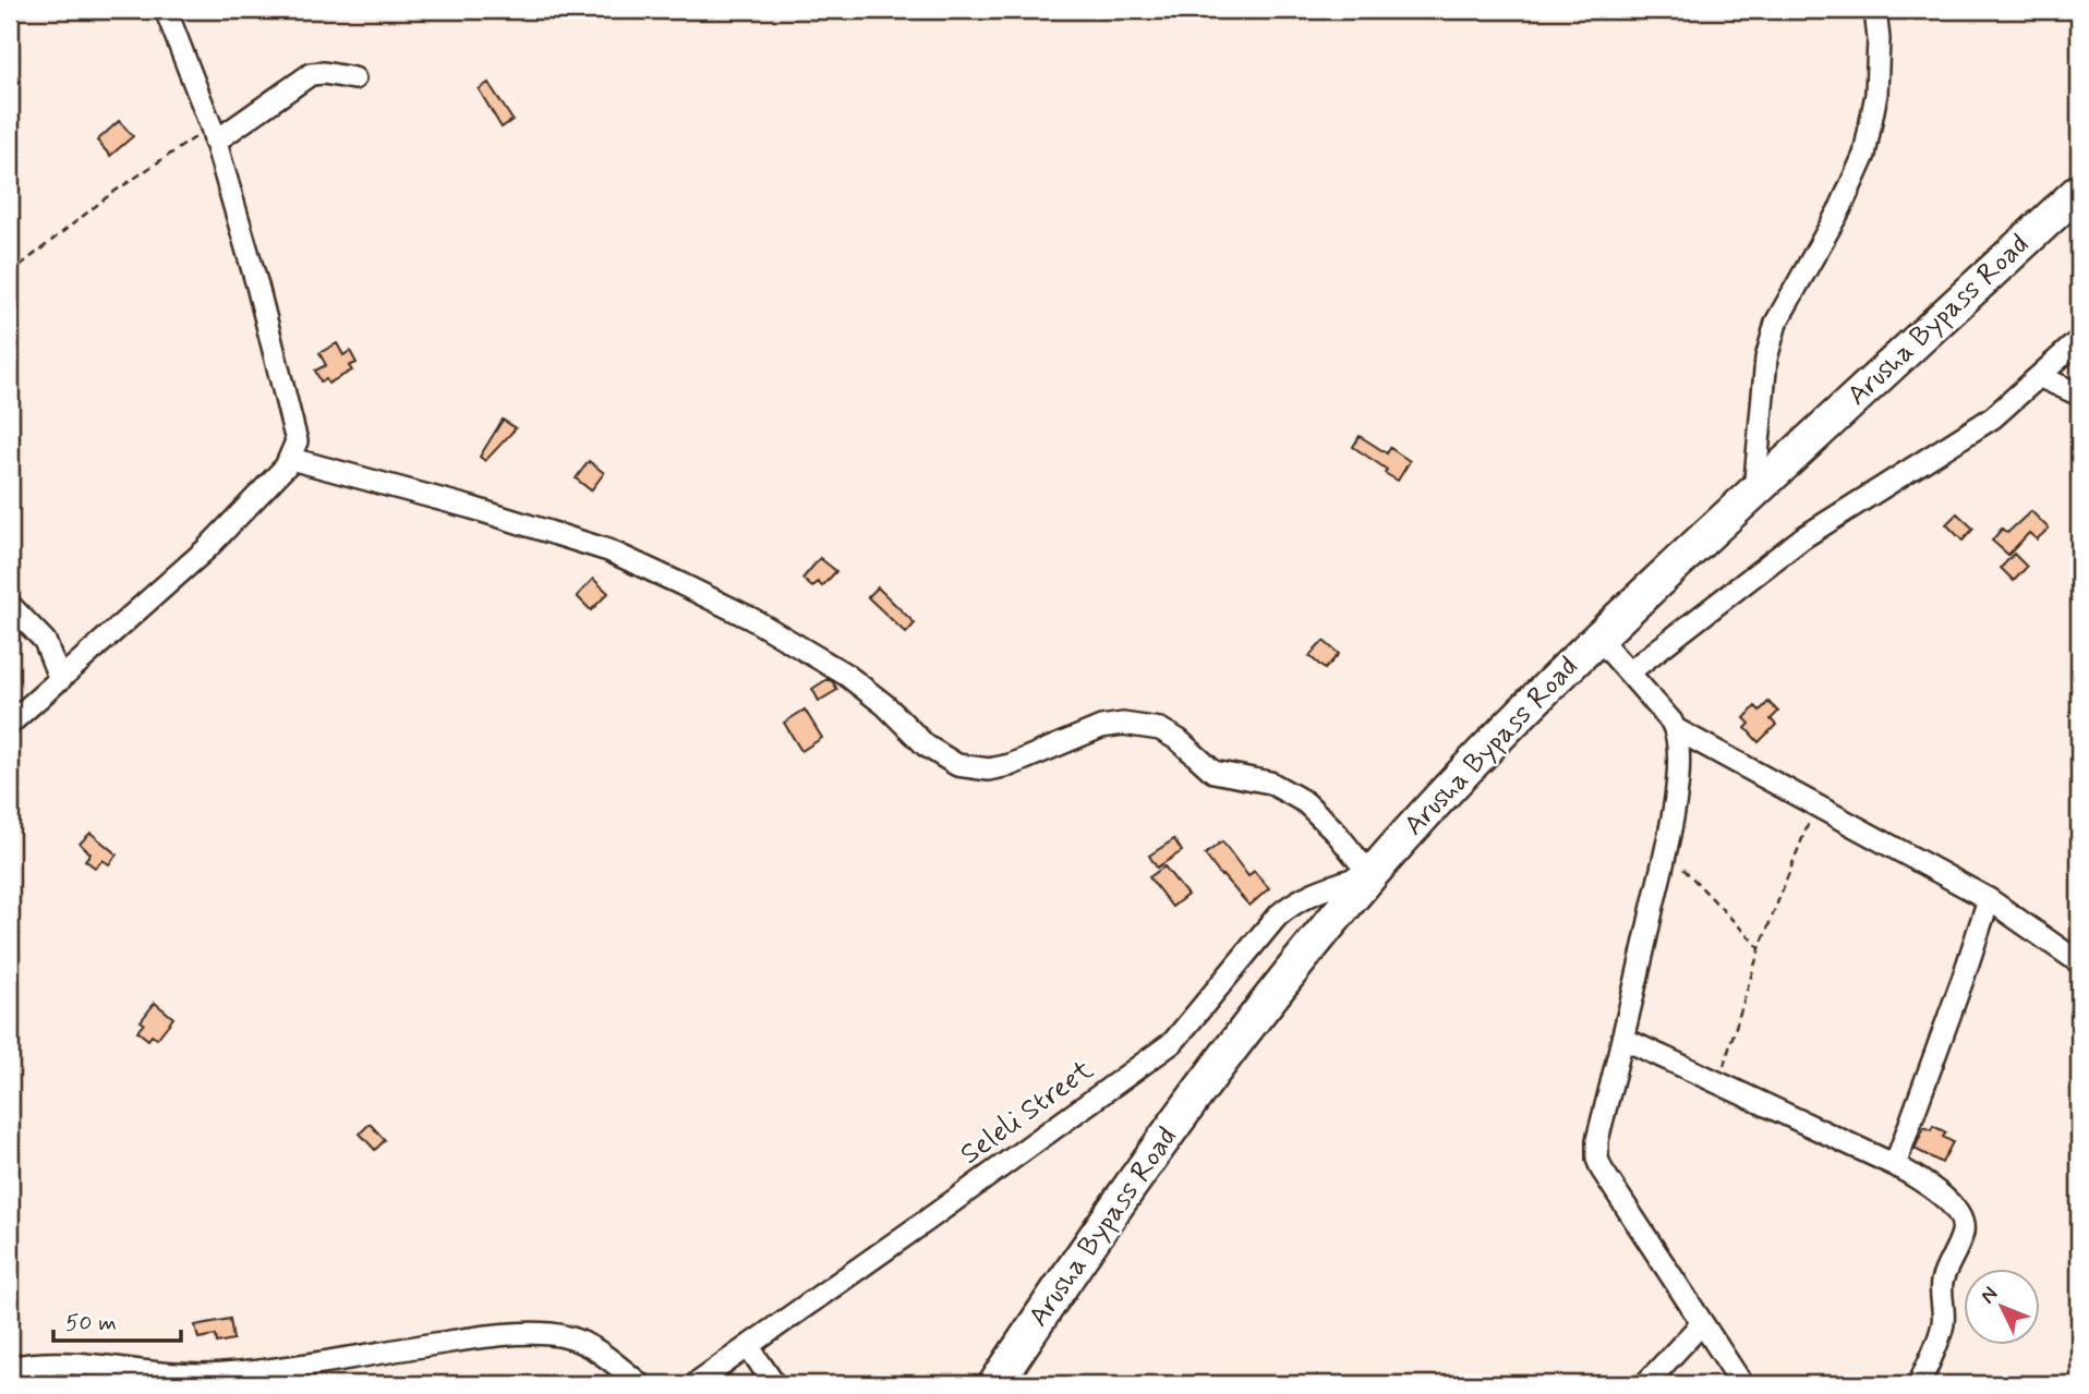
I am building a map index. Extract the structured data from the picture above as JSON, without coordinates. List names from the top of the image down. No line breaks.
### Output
{"streets":{"main road":["Arusha Bypass Road"],"street":["Seleli Street"]},"crossings":[["Arusha Bypass Road","Seleli Street"]],"scale_bar":"50 m","north":"top left"}
